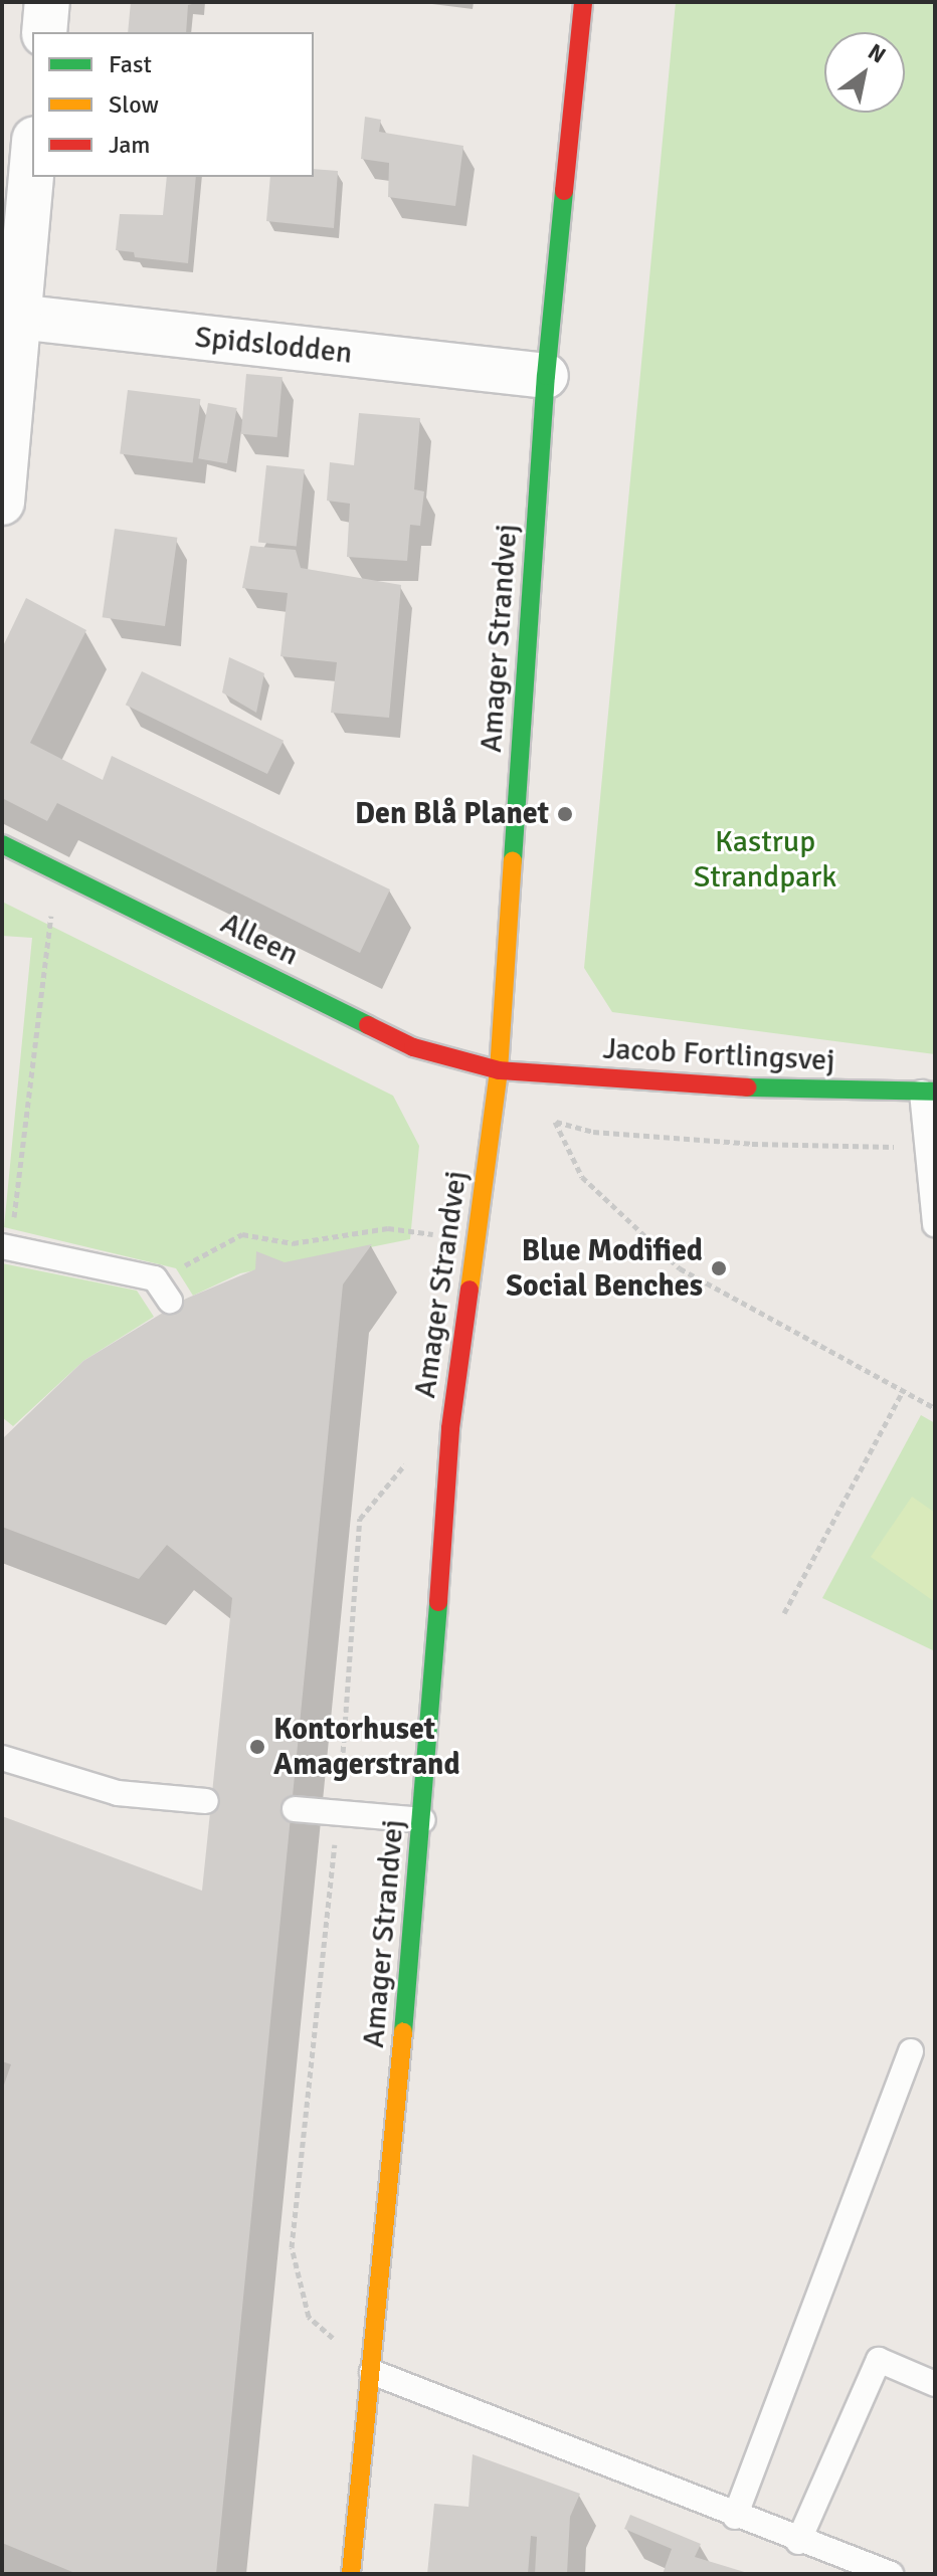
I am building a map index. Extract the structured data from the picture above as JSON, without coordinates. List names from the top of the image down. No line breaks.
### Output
{"streets":{"street":["Spidslodden","Amager Strandvej","Alleen","Jacob Fortlingsvej"]},"crossings":[["Spidslodden","Amager Strandvej"],["Amager Strandvej","Alleen"],["Amager Strandvej","Jacob Fortlingsvej"],["Alleen","Jacob Fortlingsvej"]],"parks":["Kastrup Strandpark"],"places":["Den Blå Planet","Blue Modified Social Benches","Kontorhuset Amagerstrand"],"legend":["Fast","Slow","Jam"],"north":"top right"}
